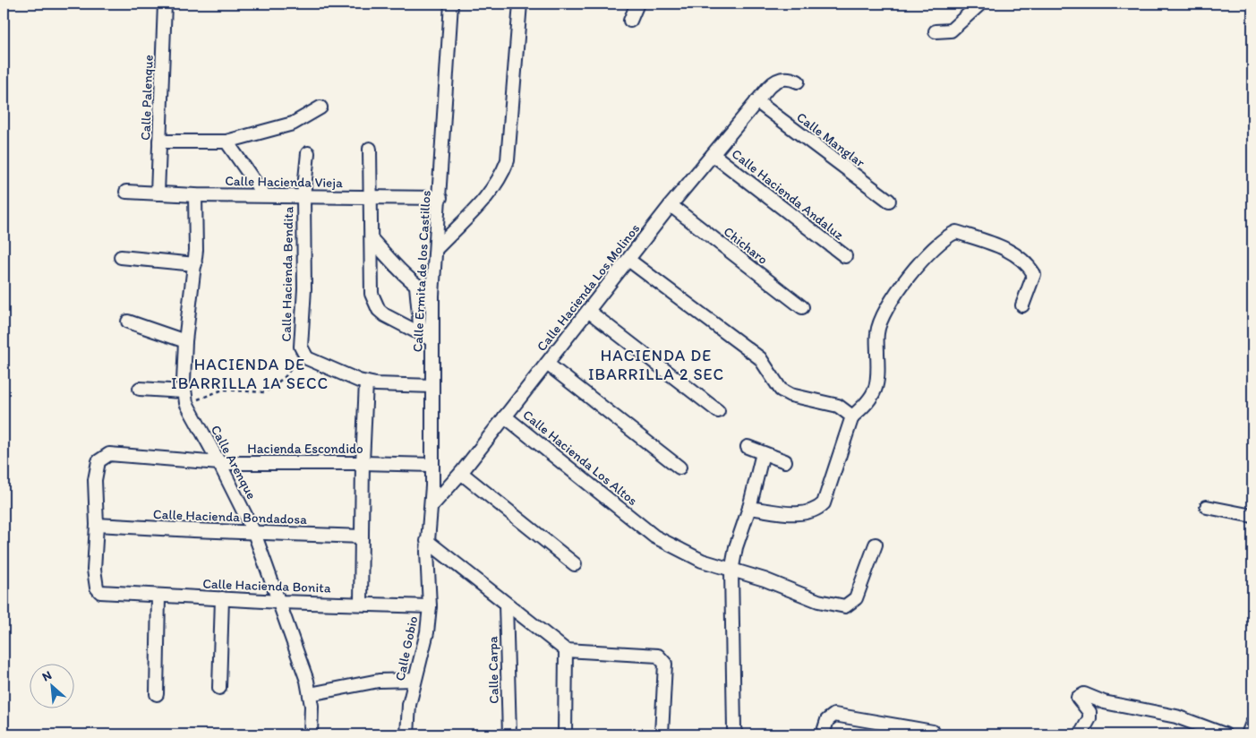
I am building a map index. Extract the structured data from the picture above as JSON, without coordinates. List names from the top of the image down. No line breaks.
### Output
{"streets":{"street":["Calle Palenque","Calle Manglar","Calle Hacienda Vieja","Calle Hacienda Andaluz","Chicharo","Calle Ermita de los Castillos","Calle Hacienda Bendita","Calle Hacienda Los Molinos","Hacienda Escondido","Calle Hacienda Los Altos","Calle Arenque","Calle Hacienda Bondadosa","Calle Hacienda Bonita","Calle Gobio","Calle Carpa"]},"crossings":[["Calle Palenque","Calle Hacienda Vieja"],["Calle Manglar","Calle Hacienda Los Molinos"],["Calle Hacienda Vieja","Calle Ermita de los Castillos"],["Calle Hacienda Vieja","Calle Hacienda Bendita"],["Calle Hacienda Andaluz","Calle Hacienda Los Molinos"],["Chicharo","Calle Hacienda Los Molinos"],["Calle Ermita de los Castillos","Calle Hacienda Los Molinos"],["Calle Ermita de los Castillos","Hacienda Escondido"],["Calle Ermita de los Castillos","Calle Gobio"],["Calle Hacienda Los Molinos","Calle Hacienda Los Altos"],["Hacienda Escondido","Calle Arenque"],["Hacienda Escondido","Calle Hacienda Bondadosa"],["Hacienda Escondido","Calle Hacienda Bonita"],["Calle Arenque","Calle Hacienda Bondadosa"],["Calle Arenque","Calle Hacienda Bonita"],["Calle Hacienda Bondadosa","Calle Hacienda Bonita"],["Calle Hacienda Bonita","Calle Gobio"]],"districts":["HACIENDA DE IBARRILLA 2 SEC","HACIENDA DE IBARRILLA 1A SECC"],"north":"top left"}
